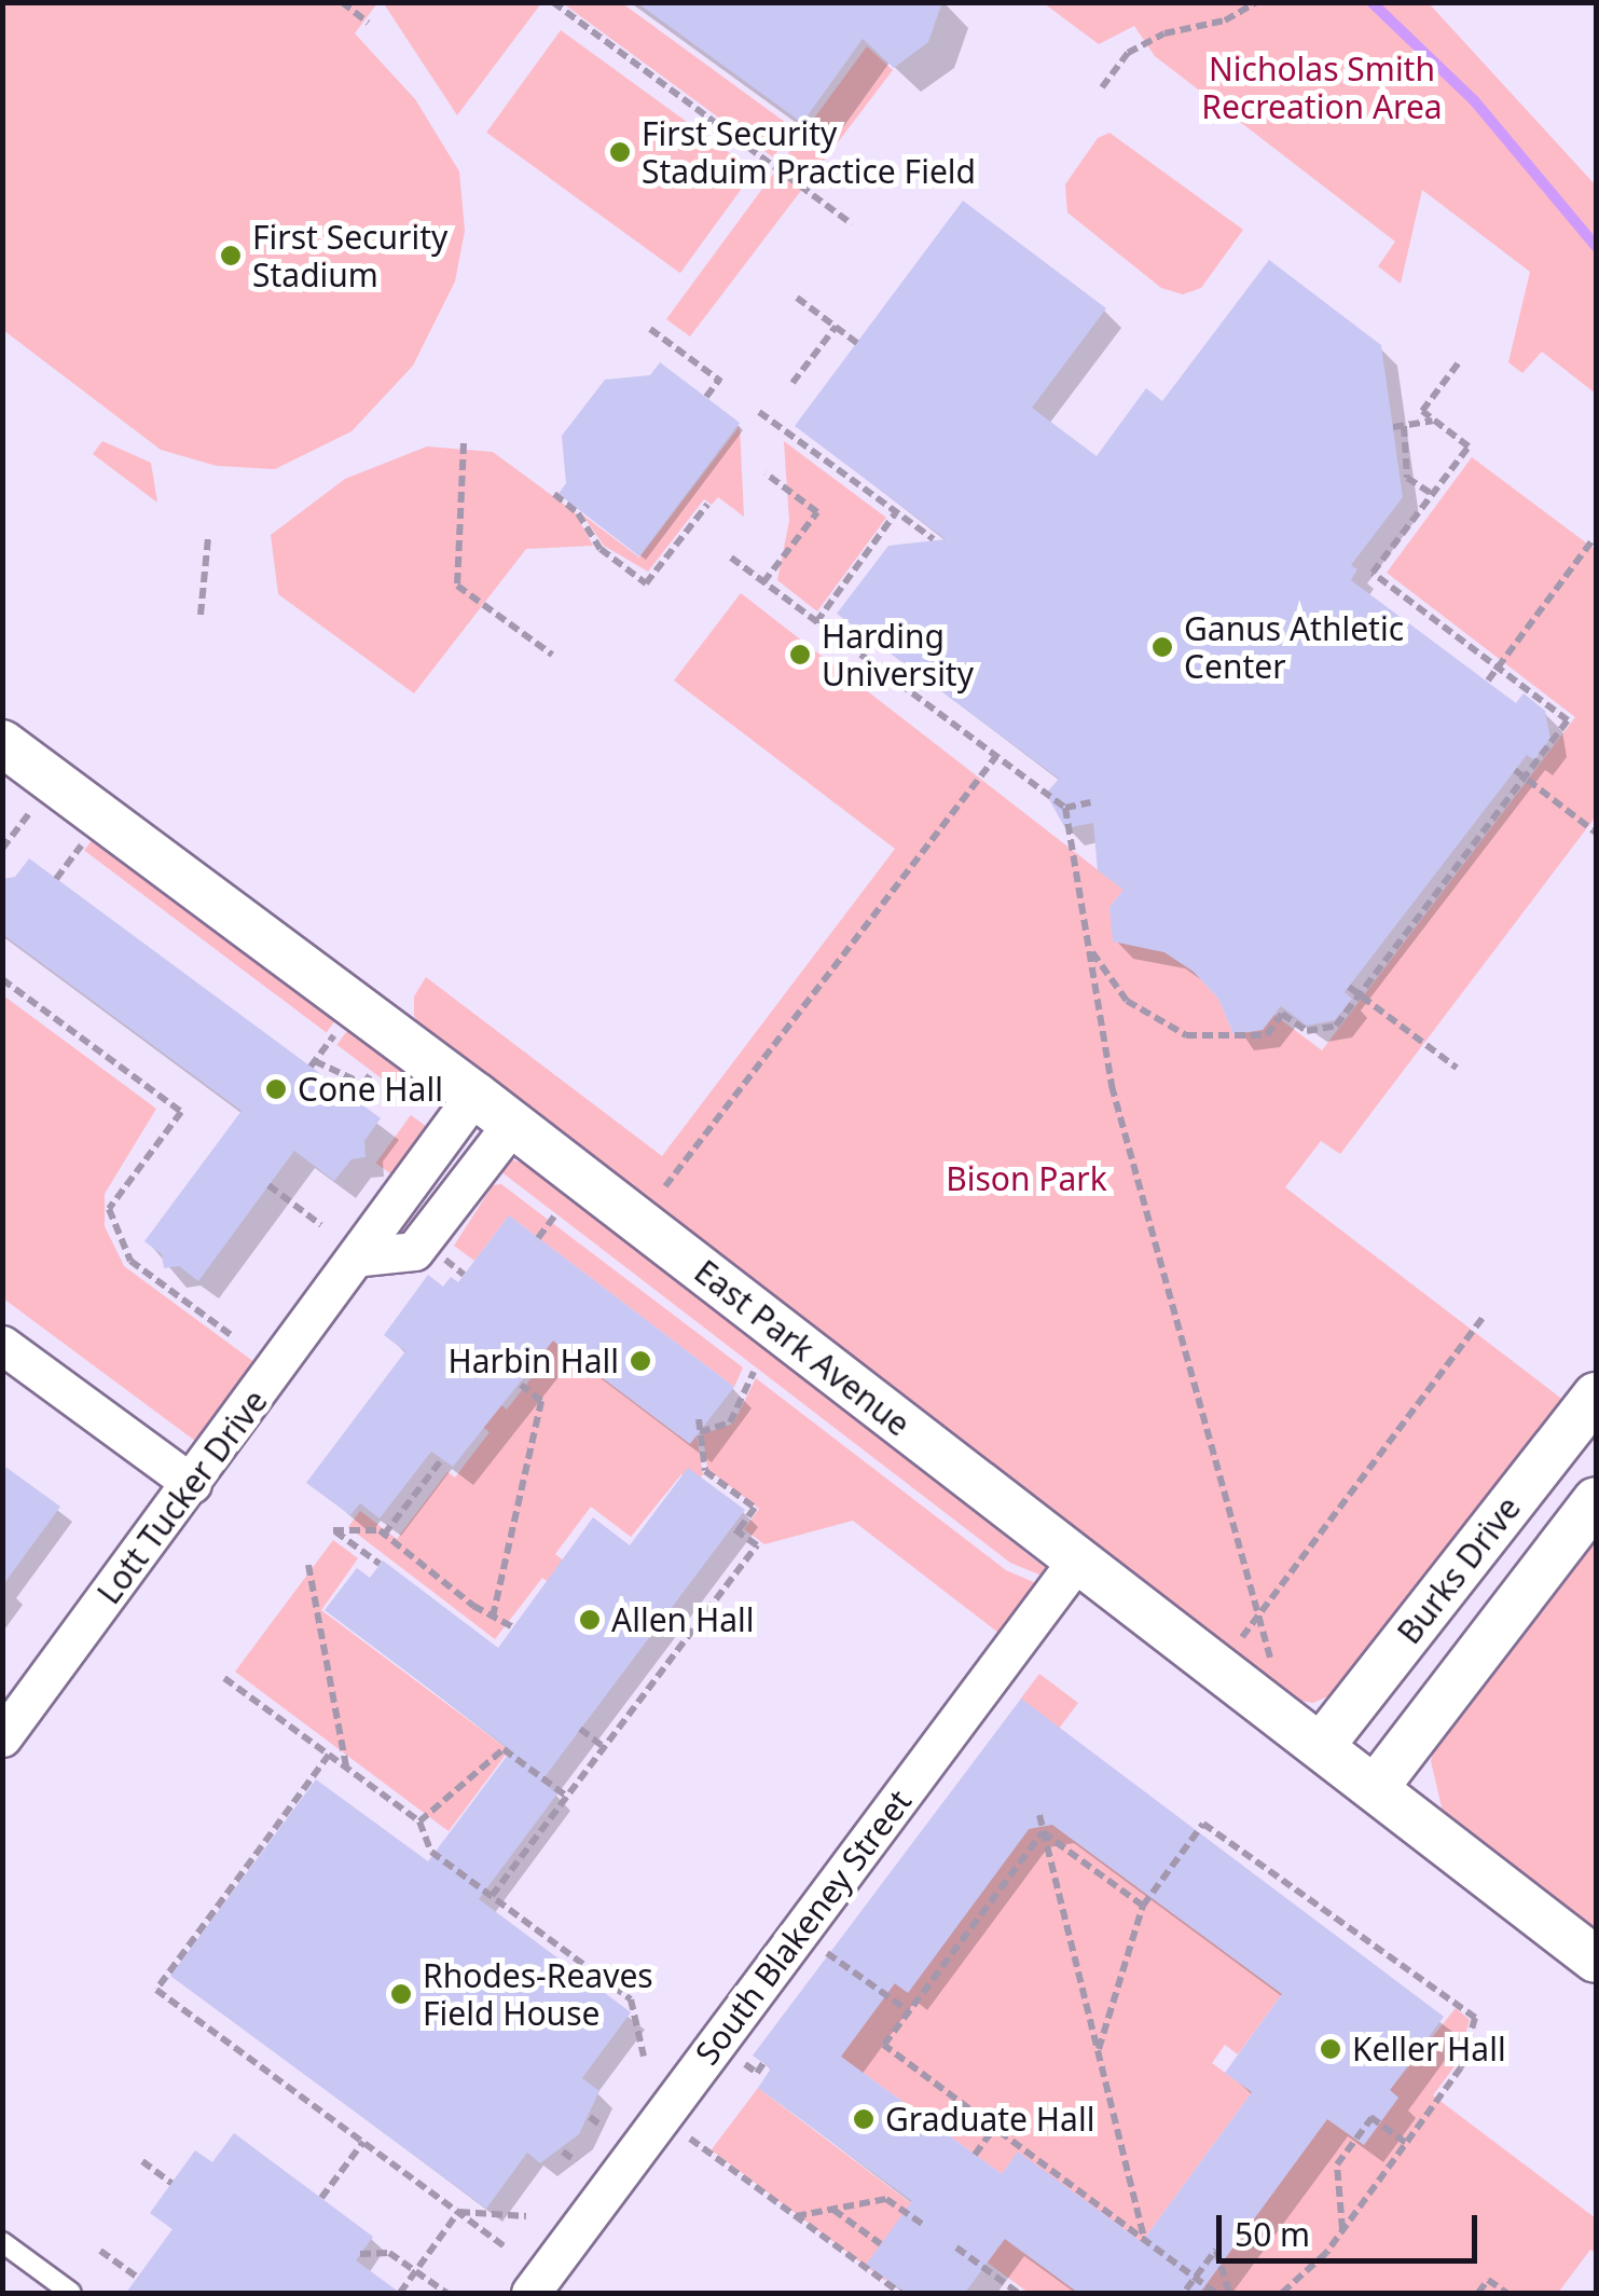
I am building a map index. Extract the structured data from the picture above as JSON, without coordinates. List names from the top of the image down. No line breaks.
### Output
{"streets":{"street":["East Park Avenue","Lott Tucker Drive","Burks Drive","South Blakeney Street"]},"crossings":[["East Park Avenue","Lott Tucker Drive"],["East Park Avenue","Burks Drive"],["East Park Avenue","South Blakeney Street"]],"parks":["Nicholas Smith Recreation Area","Bison Park"],"places":["First Security Staduim Practice Field","First Security Stadium","Ganus Athletic Center","Harding University","Cone Hall","Harbin Hall","Allen Hall","Rhodes-Reaves Field House","Keller Hall","Graduate Hall"],"scale_bar":"50 m"}
